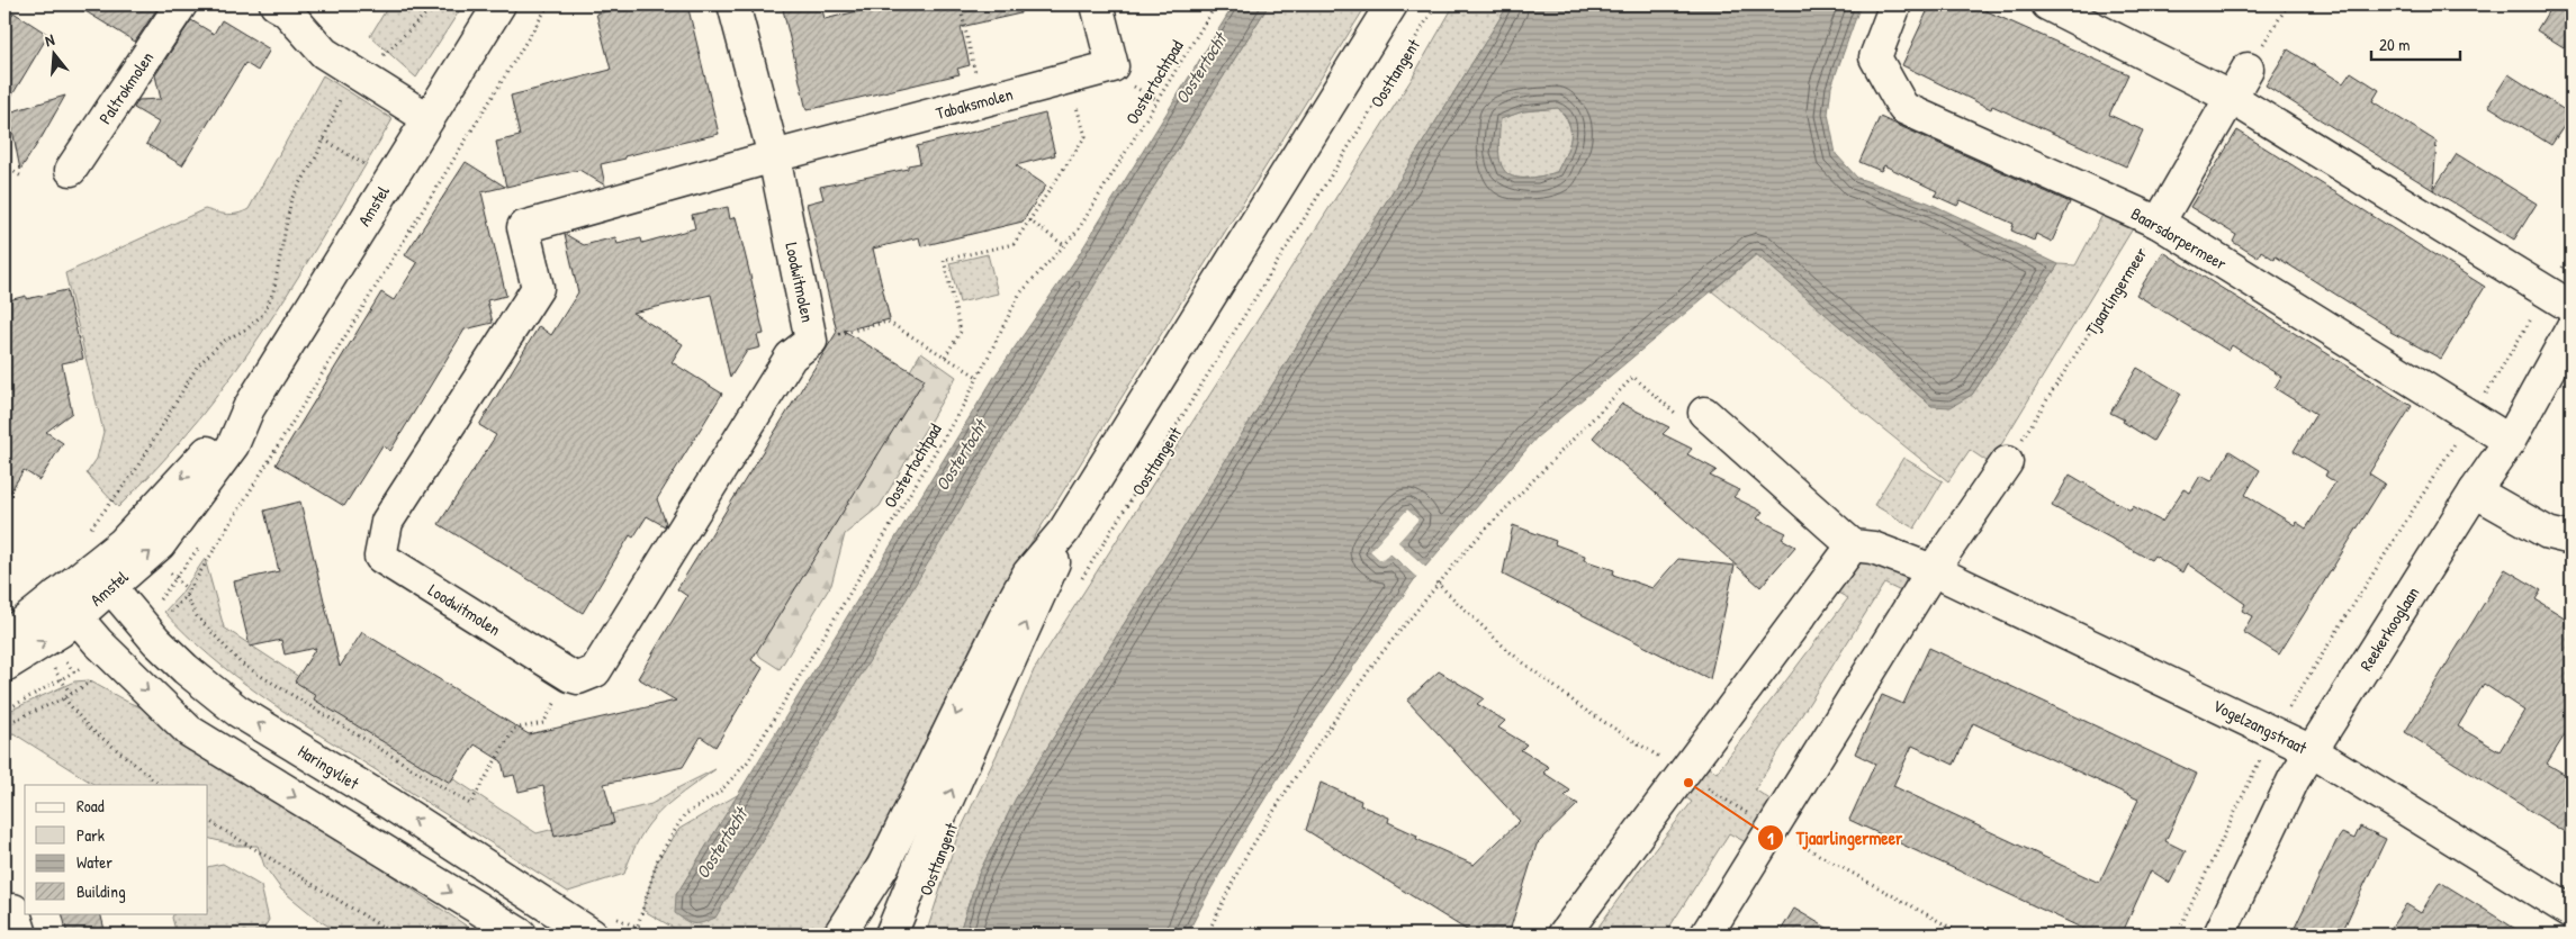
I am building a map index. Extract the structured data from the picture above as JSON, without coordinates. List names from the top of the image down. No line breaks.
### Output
{"streets":{"street":["Oosttangent","Paltrokmolen","Tabaksmolen","Amstel","Baarsdorpermeer","Loodwitmolen","Reekerkooglaan","Vogelzangstraat","Haringvliet"],"path":["Oostertochtpad","Tjaarlingermeer"]},"crossings":[["Tabaksmolen","Loodwitmolen"],["Amstel","Haringvliet"],["Baarsdorpermeer","Tjaarlingermeer"],["Baarsdorpermeer","Reekerkooglaan"],["Reekerkooglaan","Vogelzangstraat"]],"water":["Oostertocht"],"places":["Tjaarlingermeer"],"legend":["Road","Park","Water","Building"],"scale_bar":"20 m","north":"top"}
